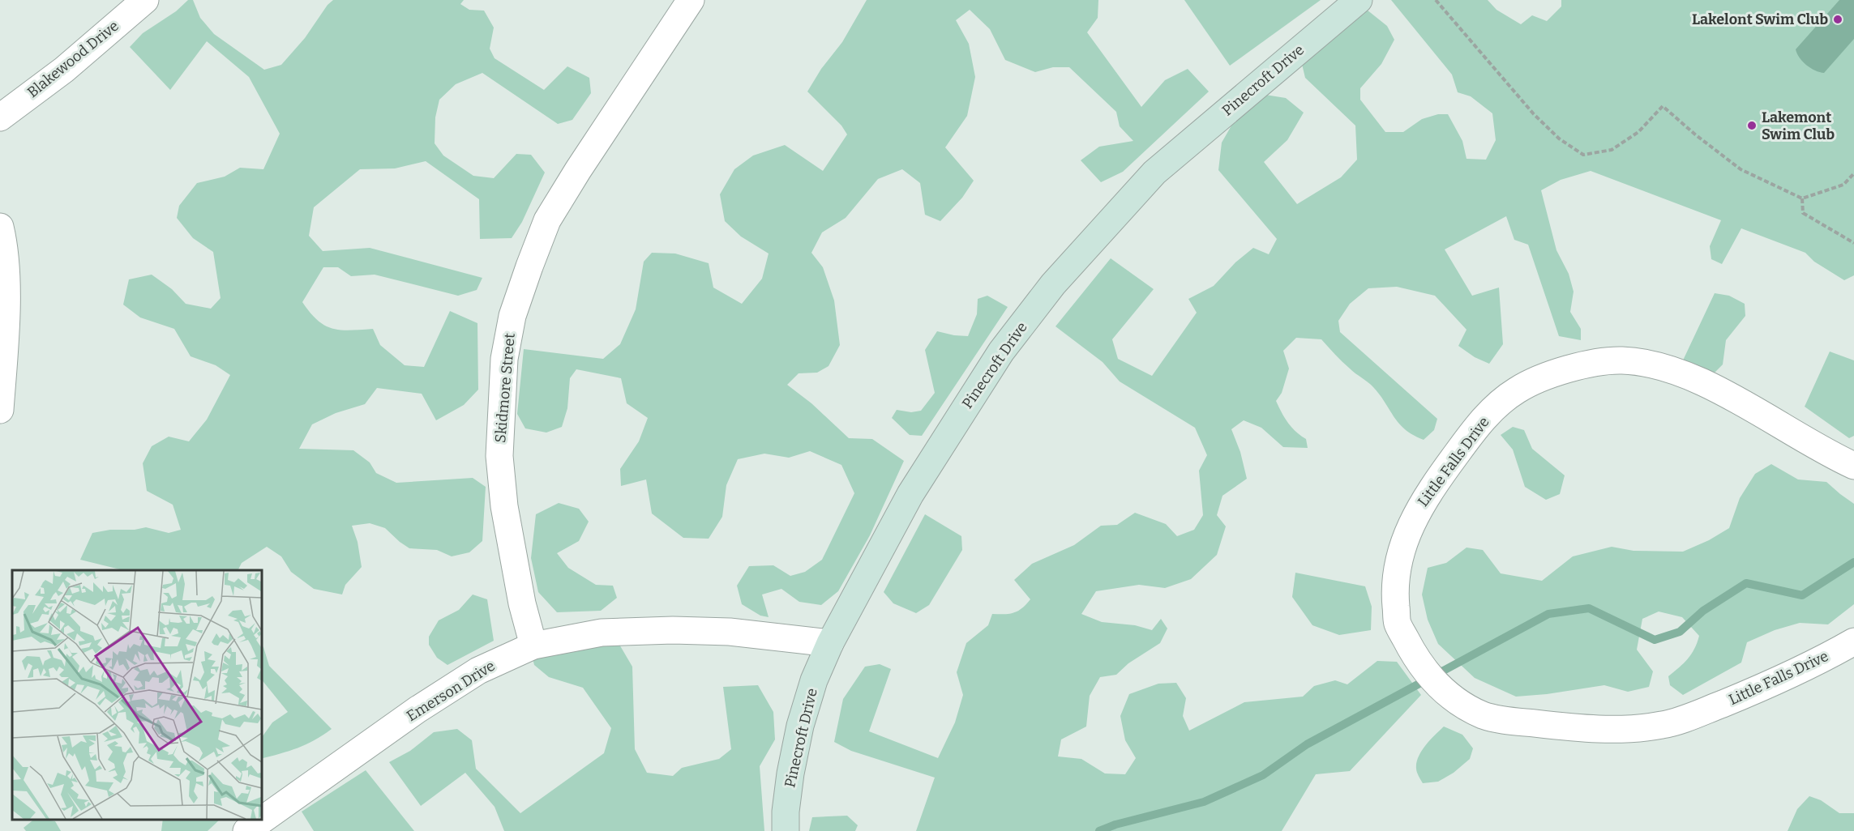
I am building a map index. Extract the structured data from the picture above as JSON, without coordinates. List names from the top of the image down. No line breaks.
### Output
{"streets":{"street":["Blakewood Drive","Pinecroft Drive","Skidmore Street","Little Falls Drive","Emerson Drive"]},"crossings":[["Pinecroft Drive","Emerson Drive"],["Skidmore Street","Emerson Drive"]],"places":["Lakelont Swim Club","Lakemont Swim Club"]}
